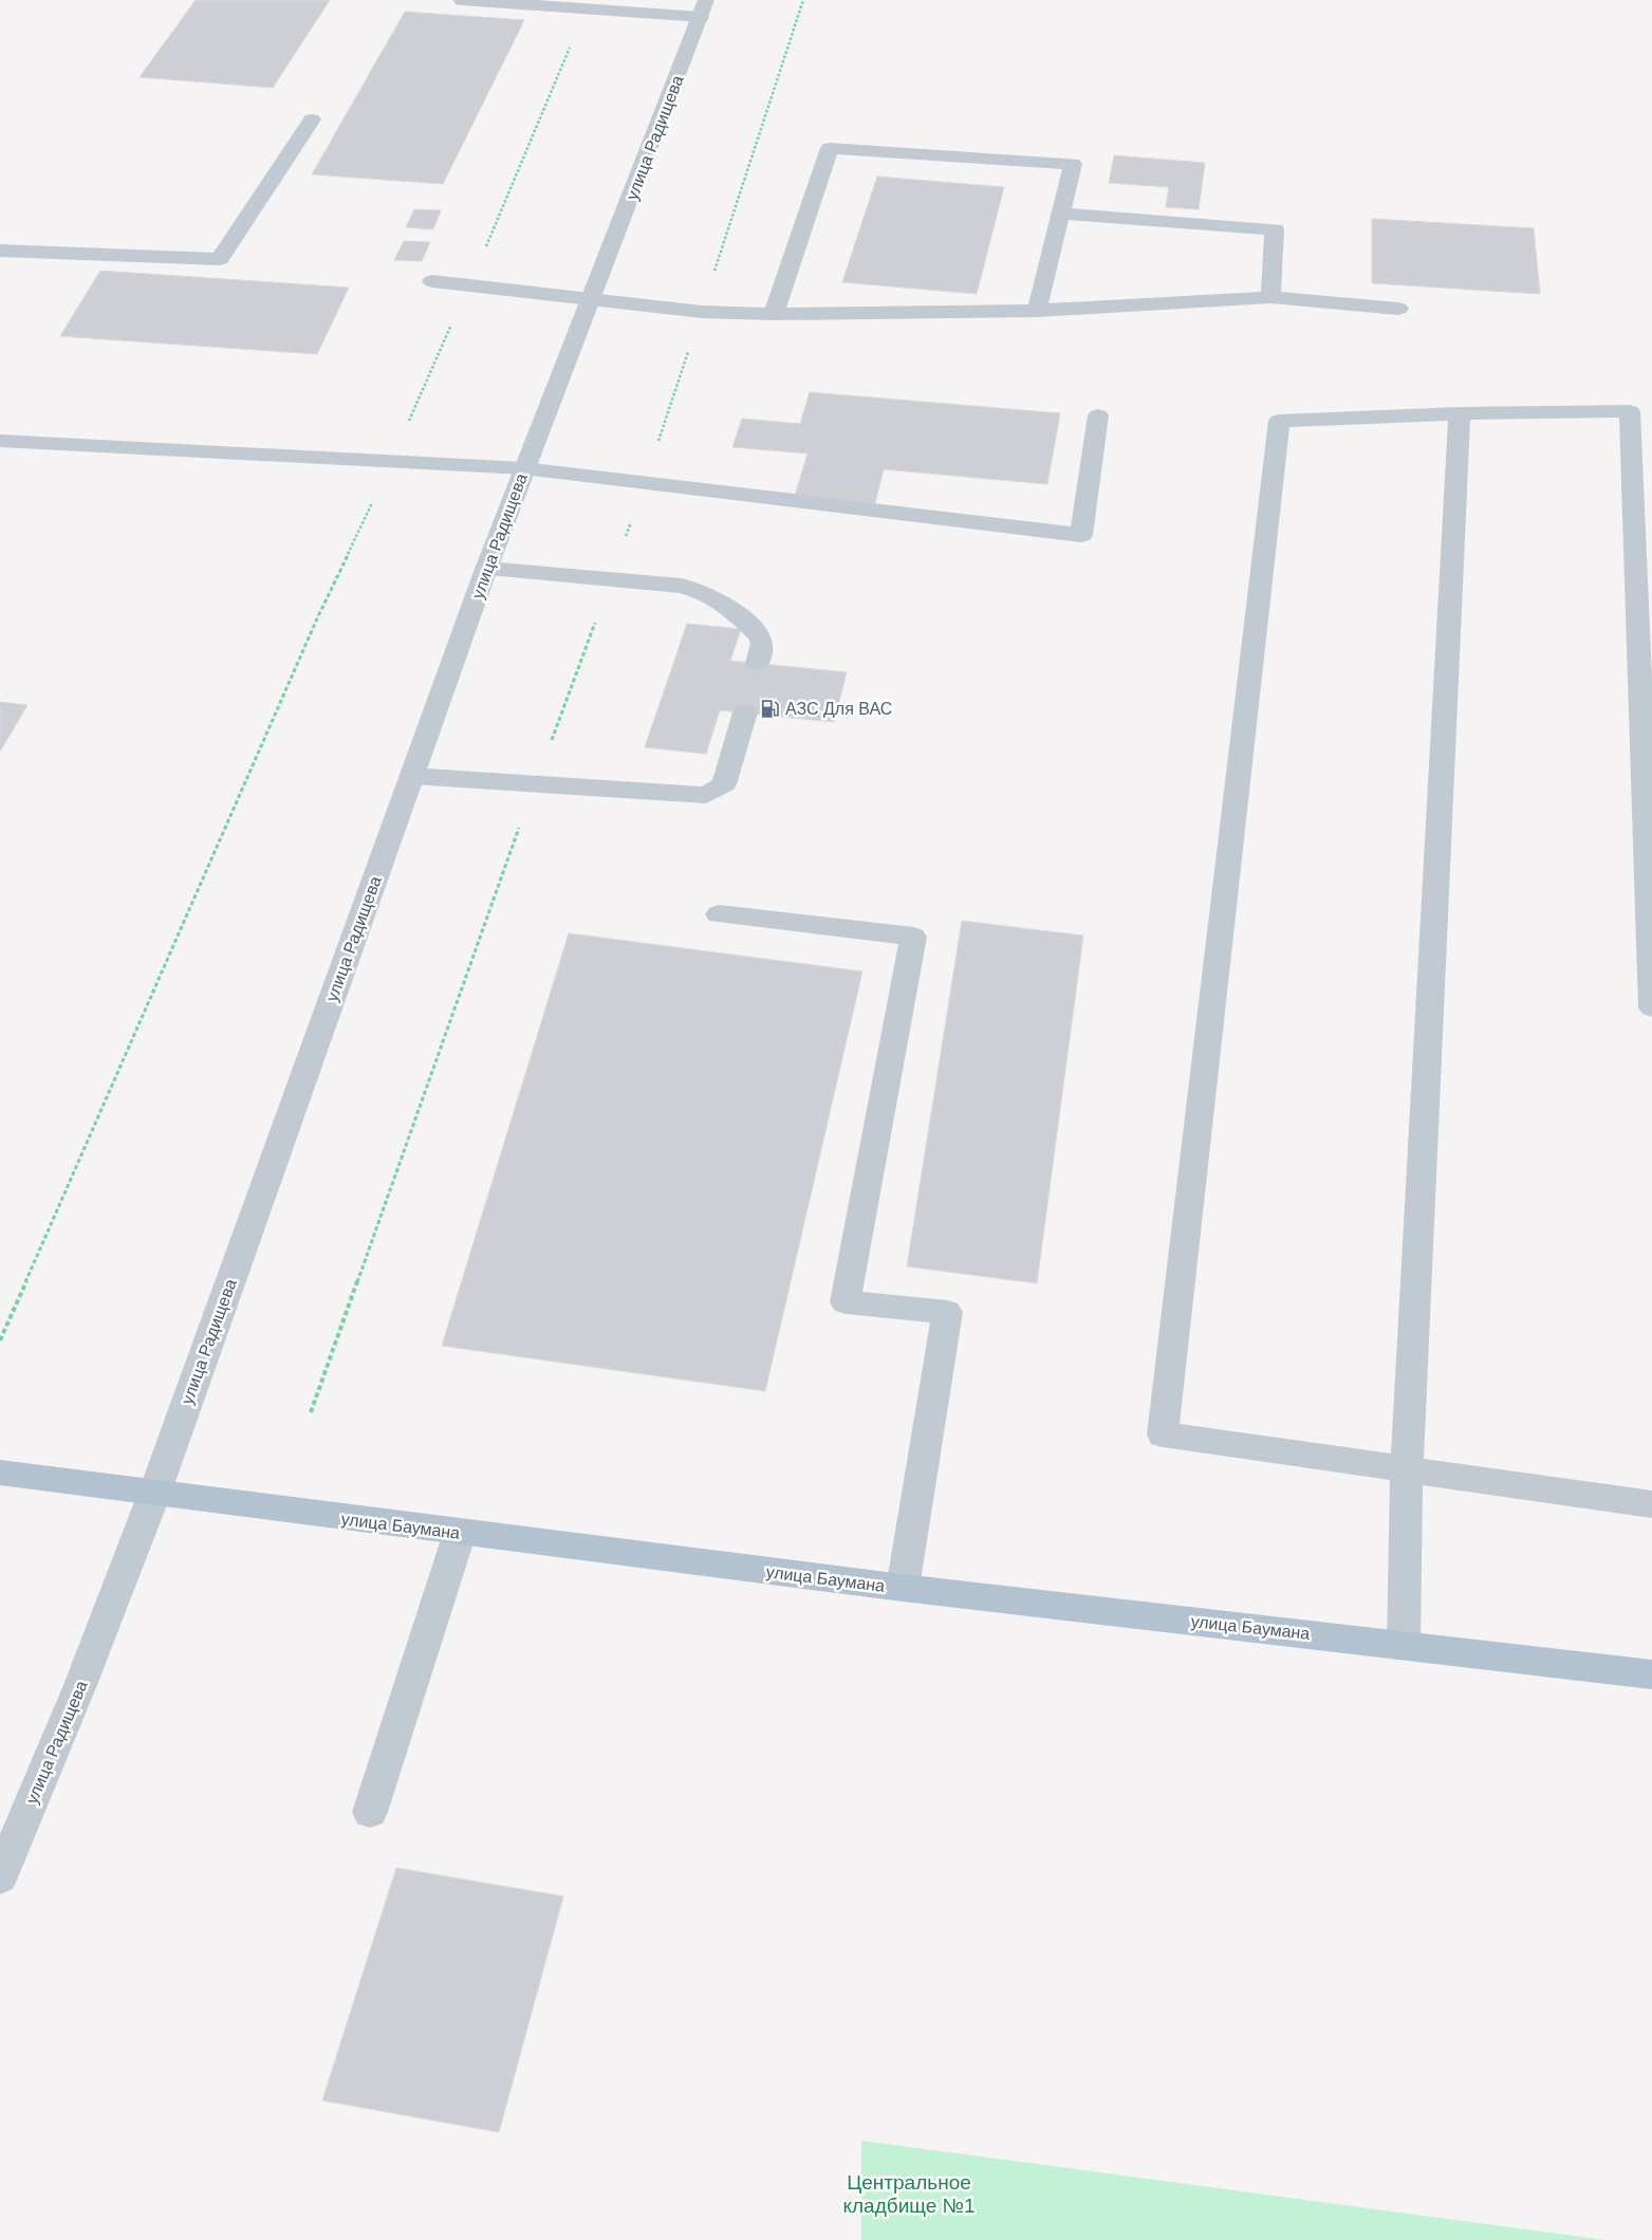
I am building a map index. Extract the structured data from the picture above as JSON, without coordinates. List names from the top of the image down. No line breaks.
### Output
{"streets":{"main road":["улица Баумана"],"street":["улица Радищева"]},"crossings":[["улица Радищева","улица Баумана"]],"parks":["Центральное кладбище №1"],"places":{"fuel station":["АЗС Для ВАС"]}}
